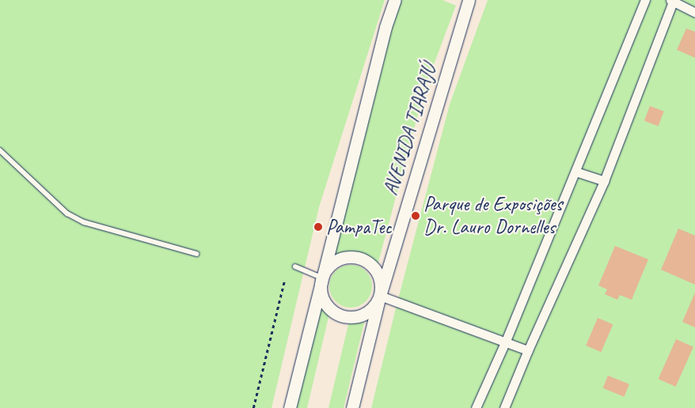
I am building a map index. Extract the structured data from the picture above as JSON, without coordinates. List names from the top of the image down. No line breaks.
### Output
{"streets":{"main road":["AVENIDA TIARAJÚ"]},"places":["Parque de Exposições Dr. Lauro Dornelles","PampaTec"]}
